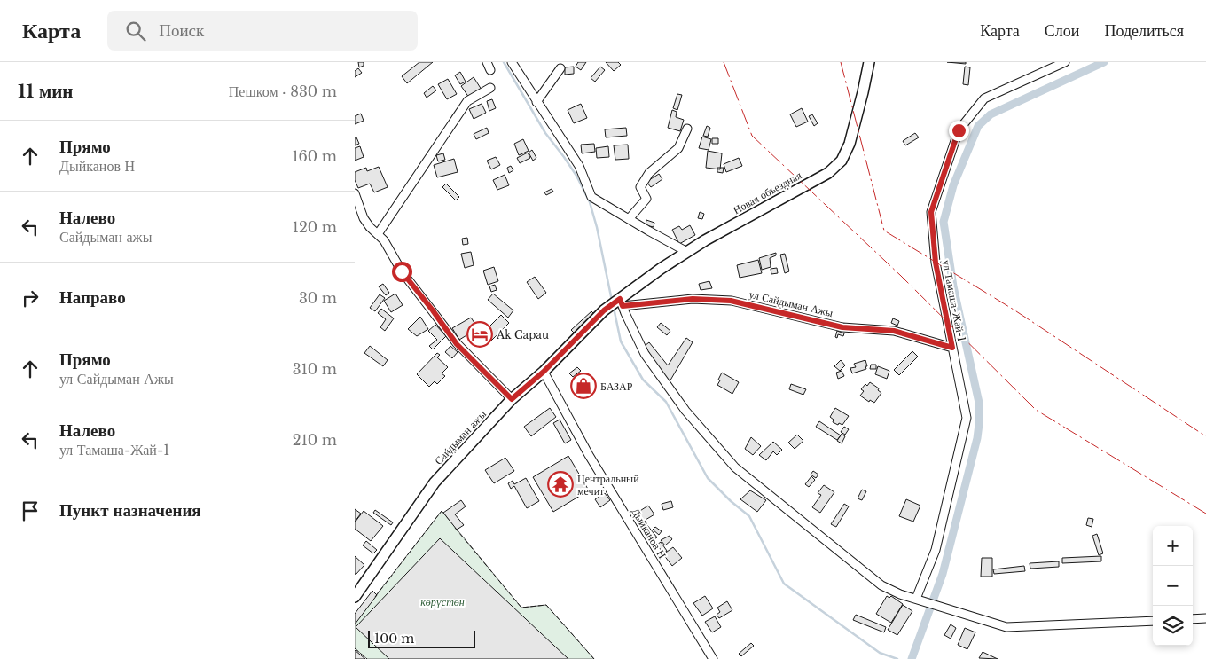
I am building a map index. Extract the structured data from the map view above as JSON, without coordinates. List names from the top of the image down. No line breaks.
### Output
{"streets":{"main road":["Новая объездная","Сайдыман ажы"],"street":["ул Тамаша-Жай-1","ул Сайдыман Ажы","Дыйканов Н"]},"crossings":[["Новая объездная","ул Сайдыман Ажы"],["Новая объездная","Сайдыман ажы"],["ул Тамаша-Жай-1","ул Сайдыман Ажы"],["Сайдыман ажы","Дыйканов Н"]],"parks":["көрүстөн"],"places":{"hotel":["Ak Capau"],"shop":["БАЗАР"],"temple":["Центральный мечит"]},"scale_bar":"100 m","page":{"header":"Карта","search":"Поиск","nav":["Карта","Слои","Поделиться"],"heading":["11 мин","Пешком · 830 m"],"list":[["Прямо","Дыйканов Н","160 m"],["Налево","Сайдыман ажы","120 m"],["Направо","30 m"],["Прямо","ул Сайдыман Ажы","310 m"],["Налево","ул Тамаша-Жай-1","210 m"],"Пункт назначения"],"map_buttons":["+","−"],"scale":"100 m"}}
